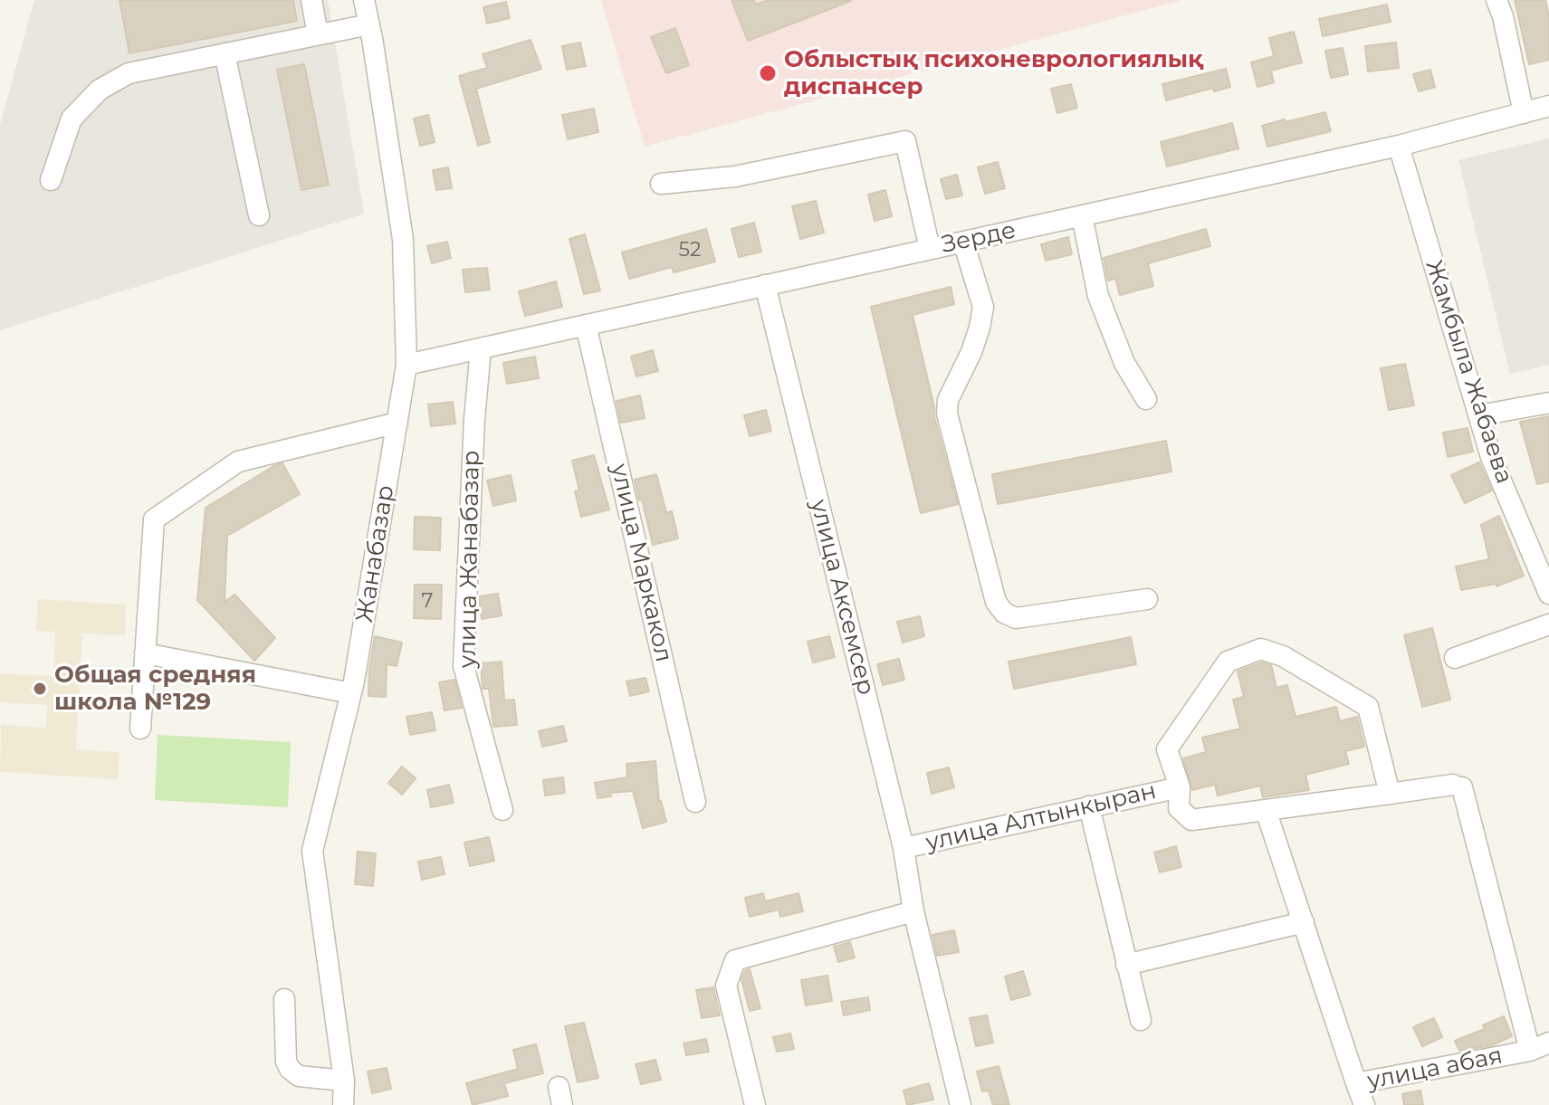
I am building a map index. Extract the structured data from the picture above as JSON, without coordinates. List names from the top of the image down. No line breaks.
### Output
{"streets":{"street":["Зерде","Жамбыла Жабаева","Жанабазар","улица Жанабазар","улица Маркакол","улица Аксемсер","улица Алтынкыран","улица абая"]},"crossings":[["Зерде","Жамбыла Жабаева"],["Зерде","Жанабазар"],["Зерде","улица Жанабазар"],["Зерде","улица Маркакол"],["Зерде","улица Аксемсер"],["улица Аксемсер","улица Алтынкыран"]],"places":["Облыстық психоневрологиялық диспансер","Общая средняя школа №129"],"house_numbers":["52","7"]}
